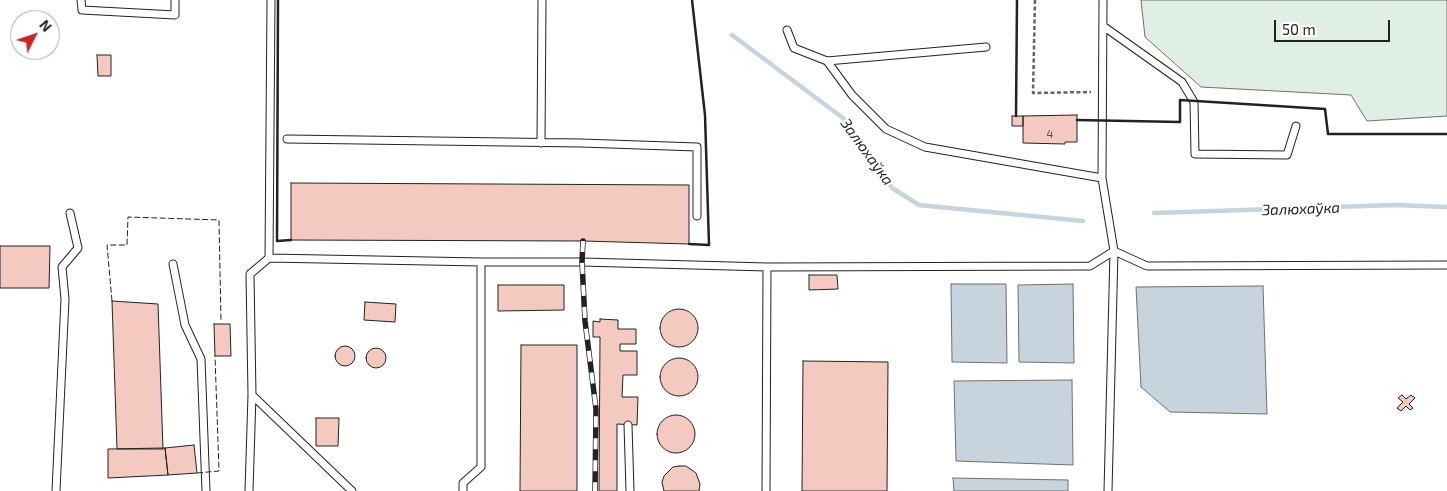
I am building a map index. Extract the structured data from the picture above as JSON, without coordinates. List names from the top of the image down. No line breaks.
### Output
{"water":["Залюхаўка"],"house_numbers":["4"],"scale_bar":"50 m","north":"top right"}
